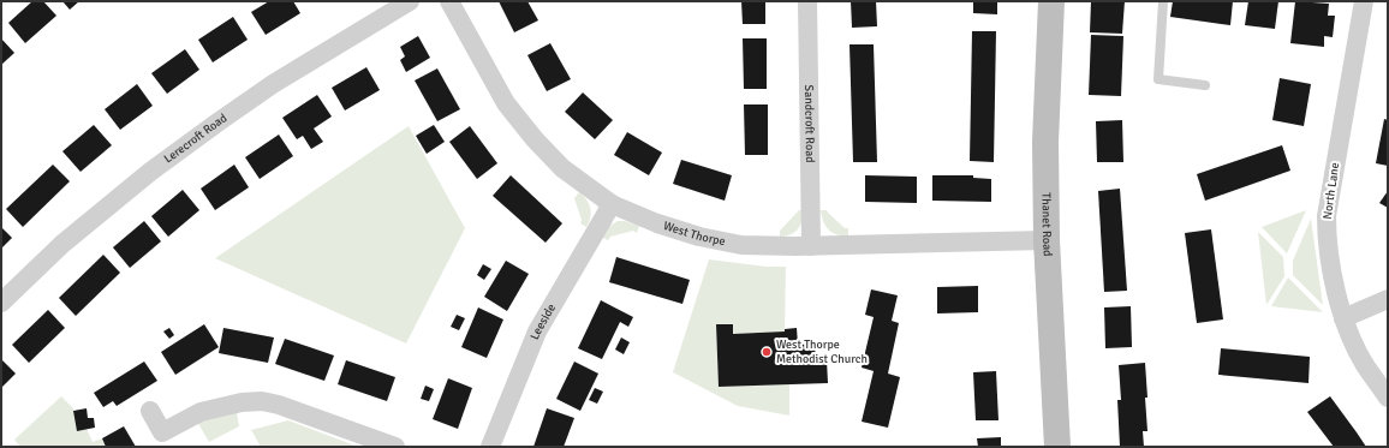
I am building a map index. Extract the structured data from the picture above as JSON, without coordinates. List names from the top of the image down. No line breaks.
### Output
{"streets":{"street":["Sandcroft Road","Lerecroft Road","North Lane","Thanet Road","West Thorpe","Leeside"]},"crossings":[["Sandcroft Road","West Thorpe"],["Thanet Road","West Thorpe"],["West Thorpe","Leeside"]],"places":["West Thorpe Methodist Church"]}
